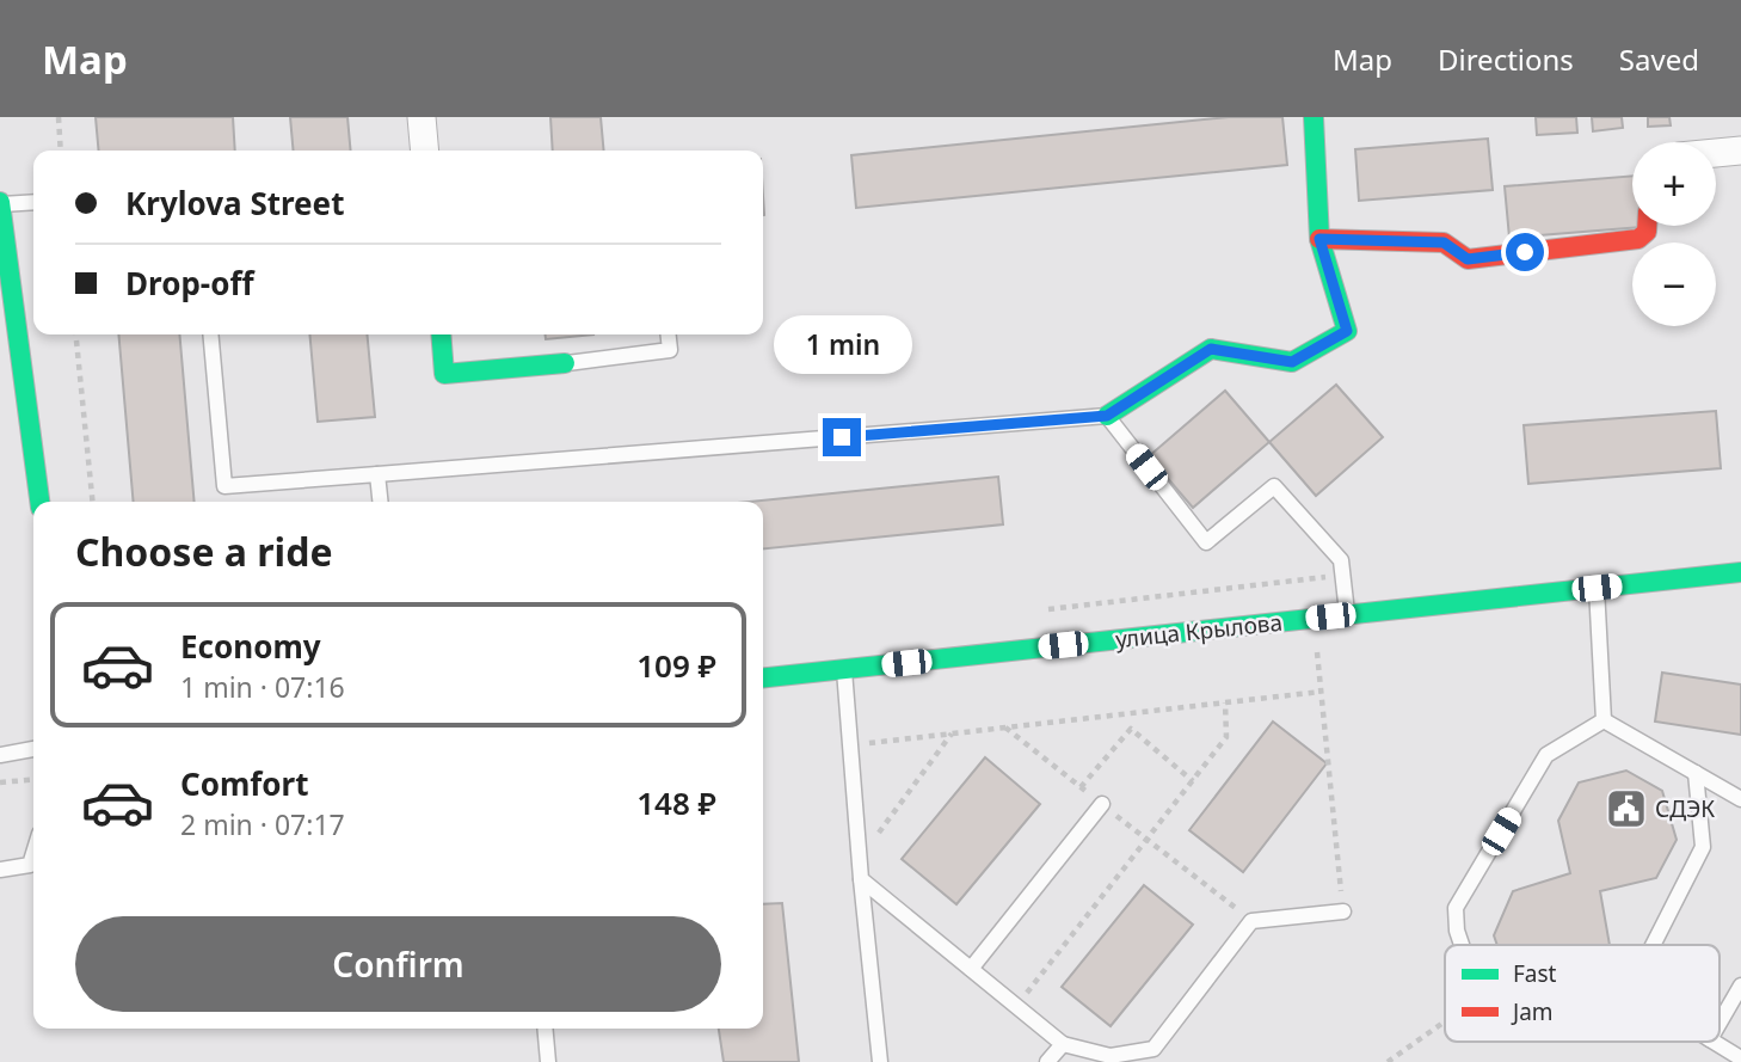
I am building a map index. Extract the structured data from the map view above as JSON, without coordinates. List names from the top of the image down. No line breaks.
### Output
{"streets":{"street":["улица Крылова"]},"places":{"public building":["СДЭК"]},"legend":["Fast","Jam"],"page":{"header":"Map","nav":["Map","Directions","Saved"],"map_buttons":["+","−"],"banner":["Krylova Street","Drop-off"],"bubble":"1 min","heading":"Choose a ride","list":[{"name":"Economy","note":"1 min · 07:16","value":"109 ₽"},{"name":"Comfort","note":"2 min · 07:17","value":"148 ₽"}],"buttons":"Confirm"}}
